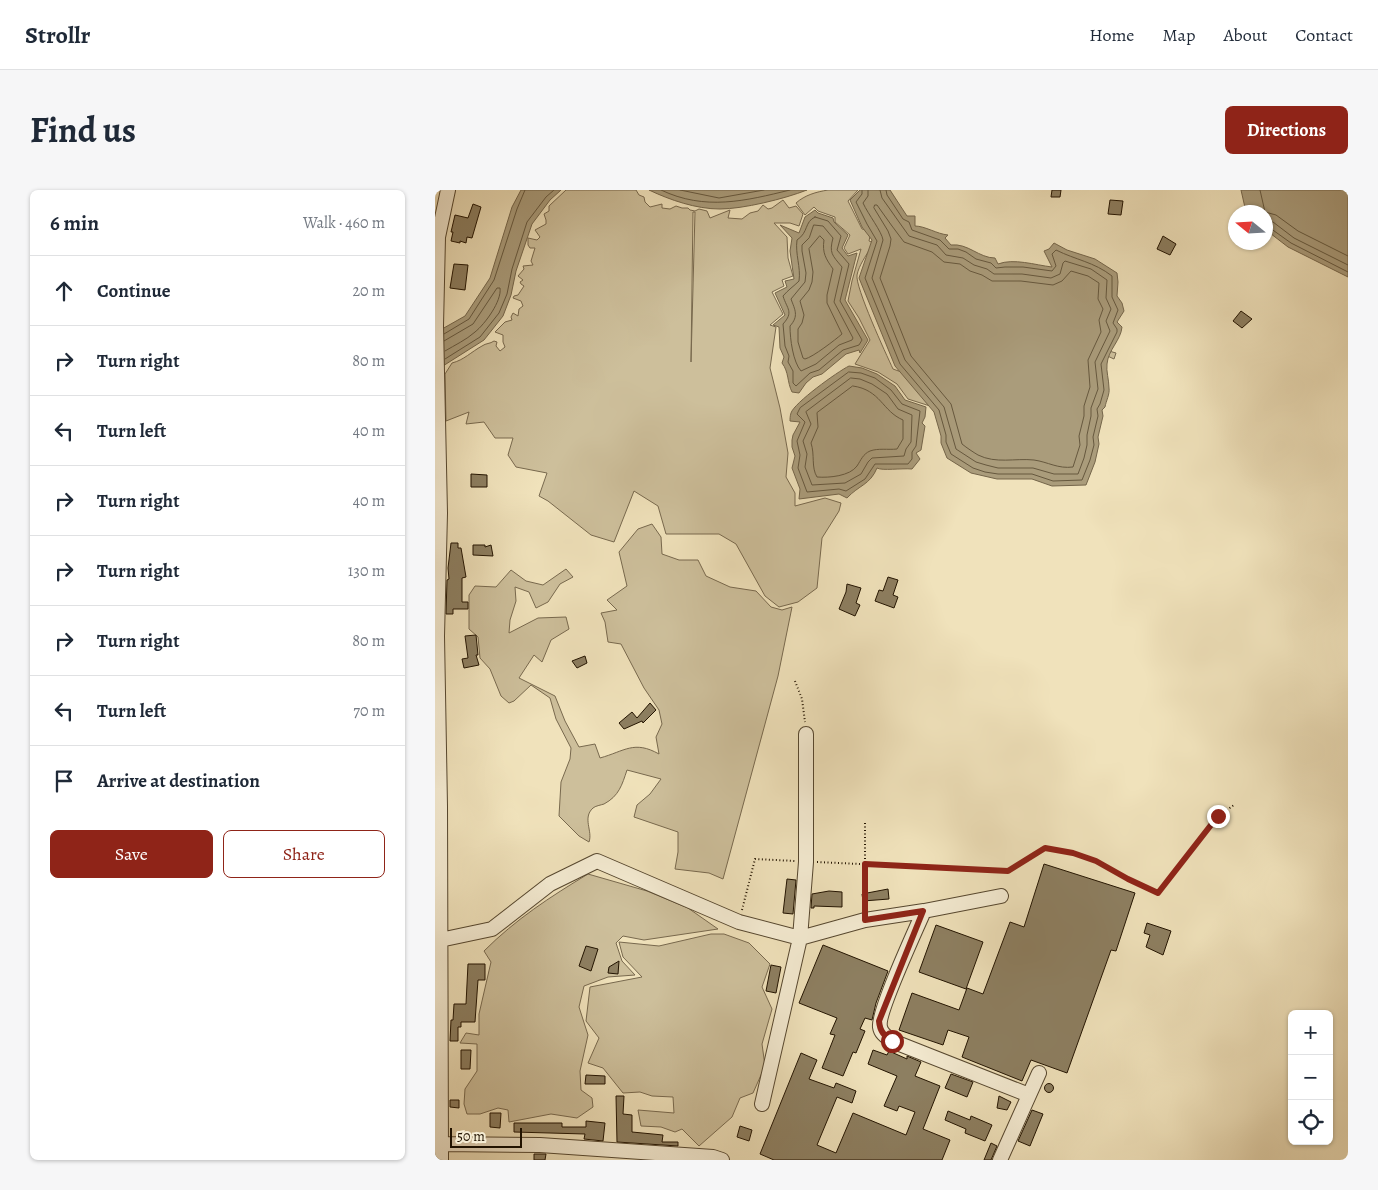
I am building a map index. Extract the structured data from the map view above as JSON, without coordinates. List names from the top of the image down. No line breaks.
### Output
{"scale_bar":"50 m","north":"left","page":{"header":"Strollr","nav":["Home","Map","About","Contact"],"title":"Find us","buttons":["Directions",["Save","Share"]],"heading":["6 min","Walk · 460 m"],"list":[["Continue","20 m"],["Turn right","80 m"],["Turn left","40 m"],["Turn right","40 m"],["Turn right","130 m"],["Turn right","80 m"],["Turn left","70 m"],"Arrive at destination"],"map_buttons":["+","−"],"scale":"50 m"}}
